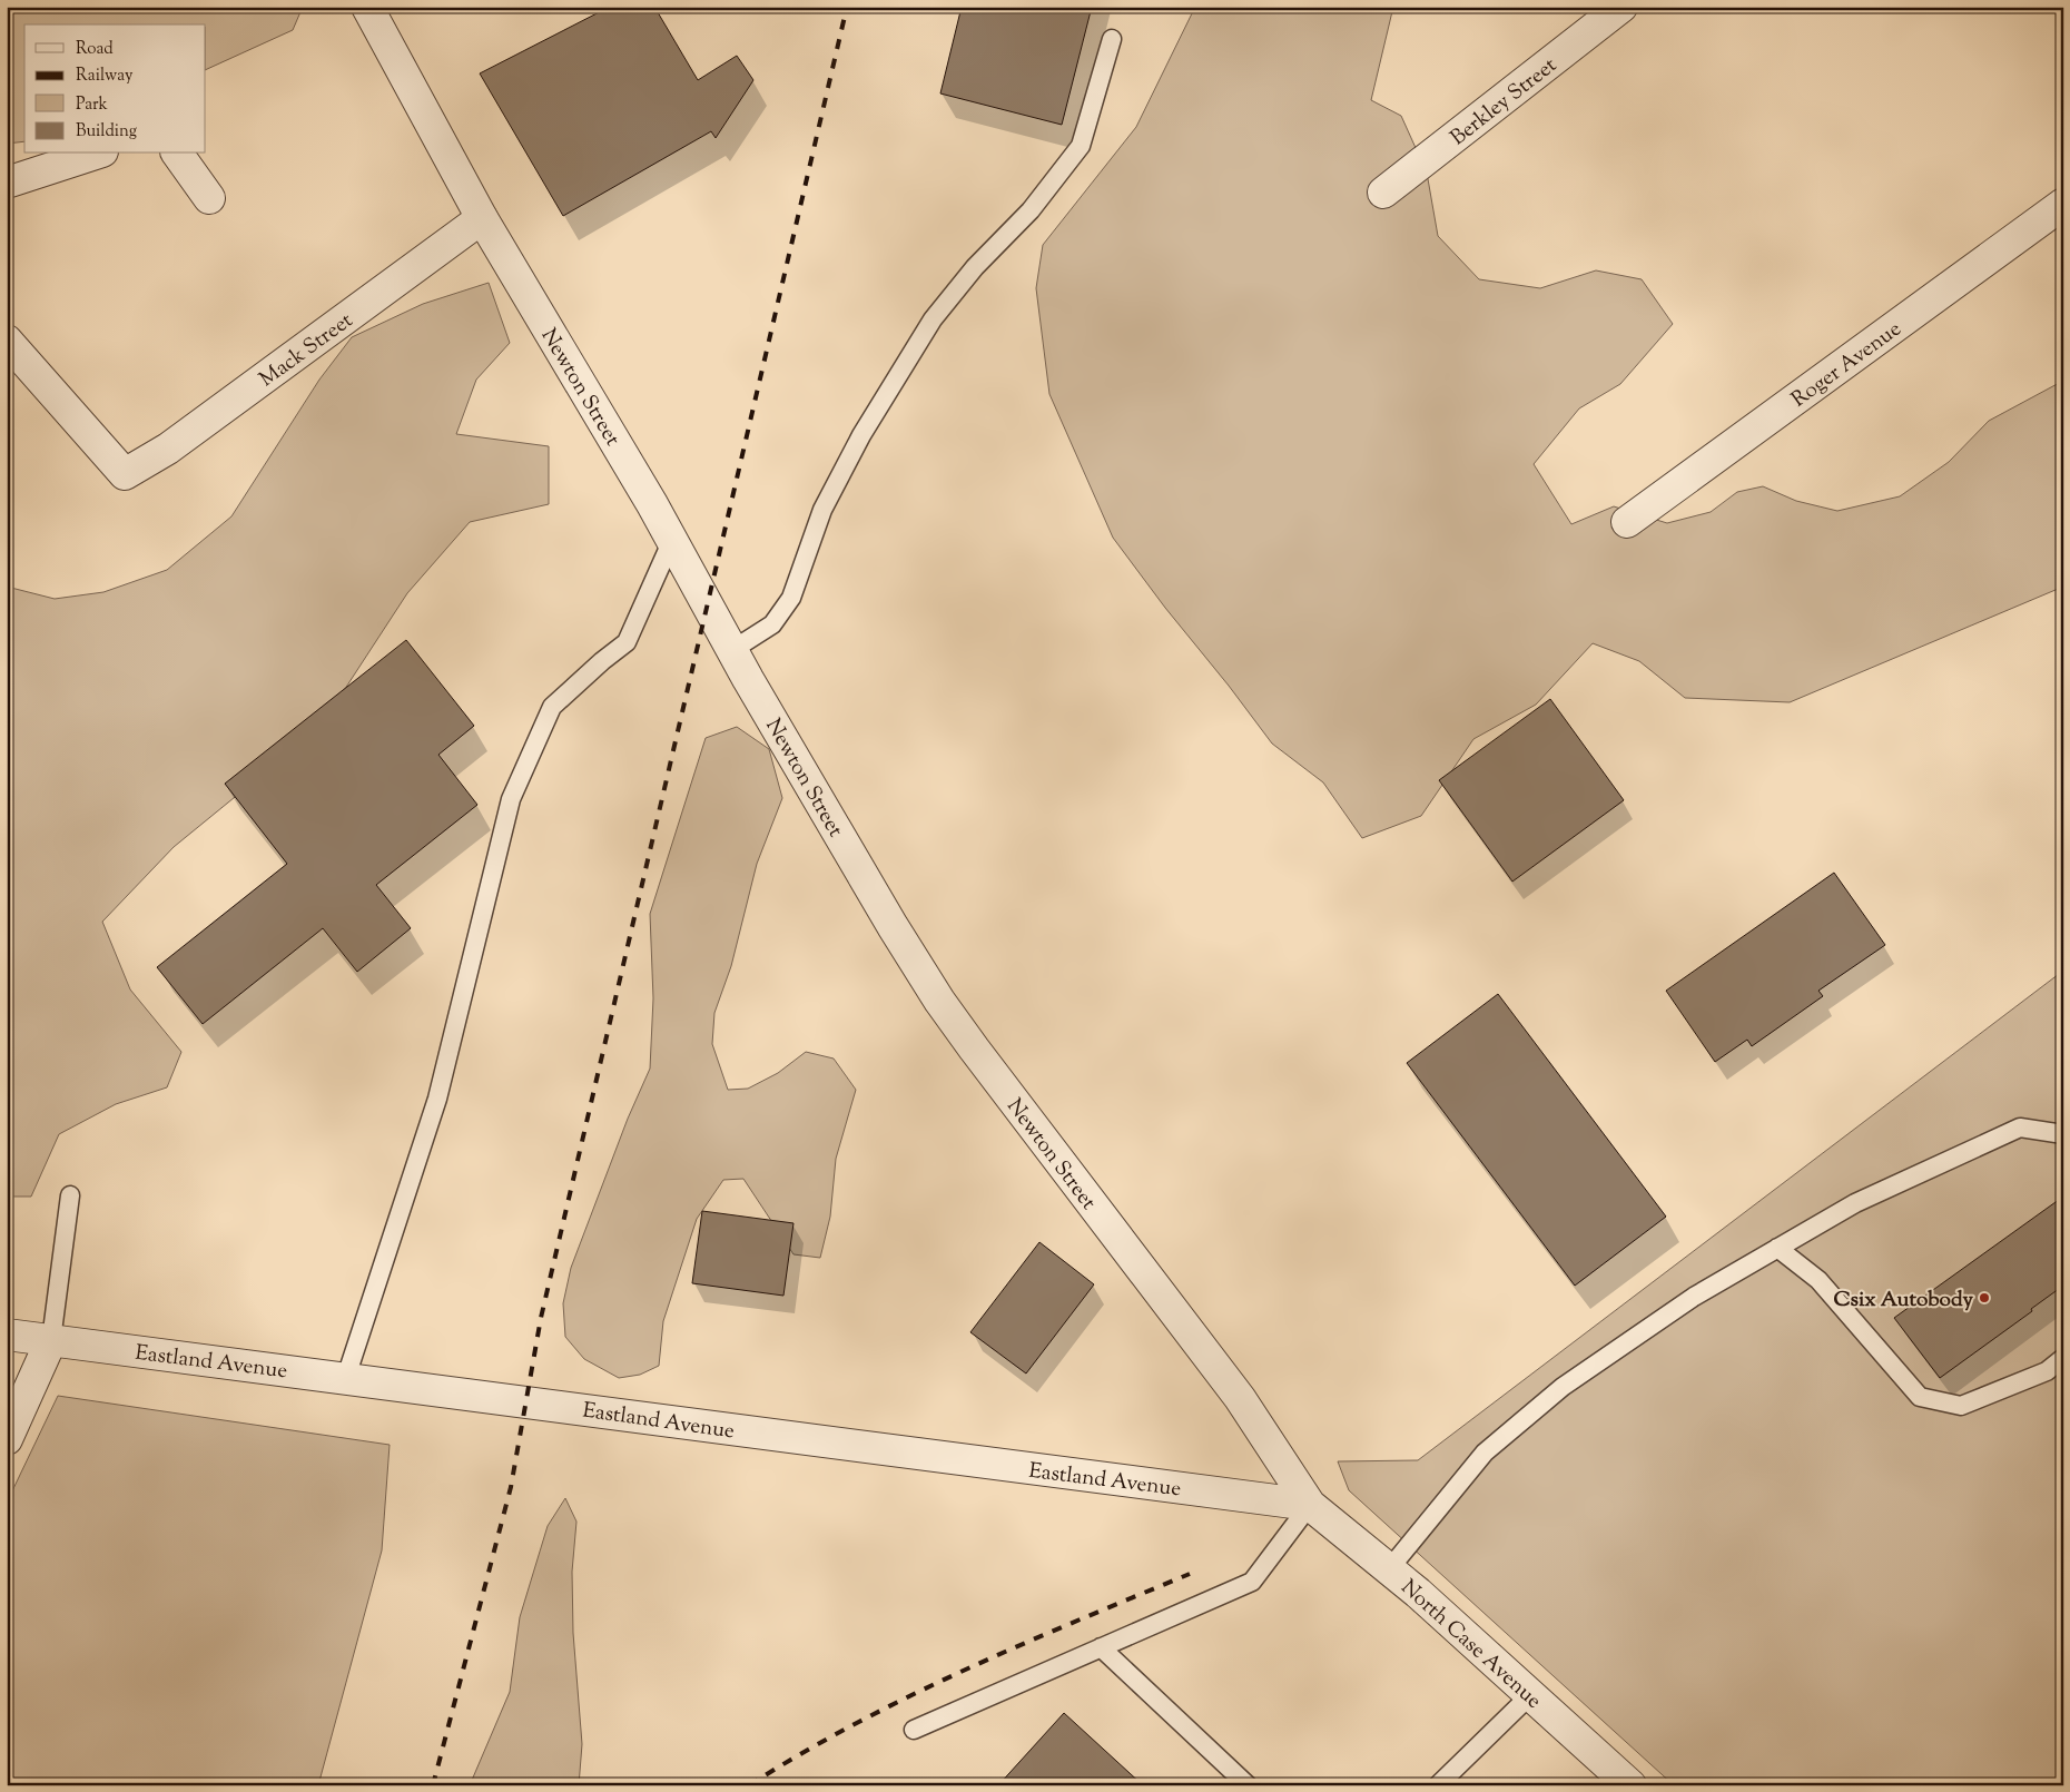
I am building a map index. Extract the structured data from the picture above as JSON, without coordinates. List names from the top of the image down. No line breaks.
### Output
{"streets":{"street":["Berkley Street","Mack Street","Roger Avenue","Newton Street","Eastland Avenue","North Case Avenue"]},"crossings":[["Mack Street","Newton Street"],["Newton Street","Eastland Avenue"],["Newton Street","North Case Avenue"],["Eastland Avenue","North Case Avenue"]],"places":["Csix Autobody"],"legend":["Road","Railway","Park","Building"]}
